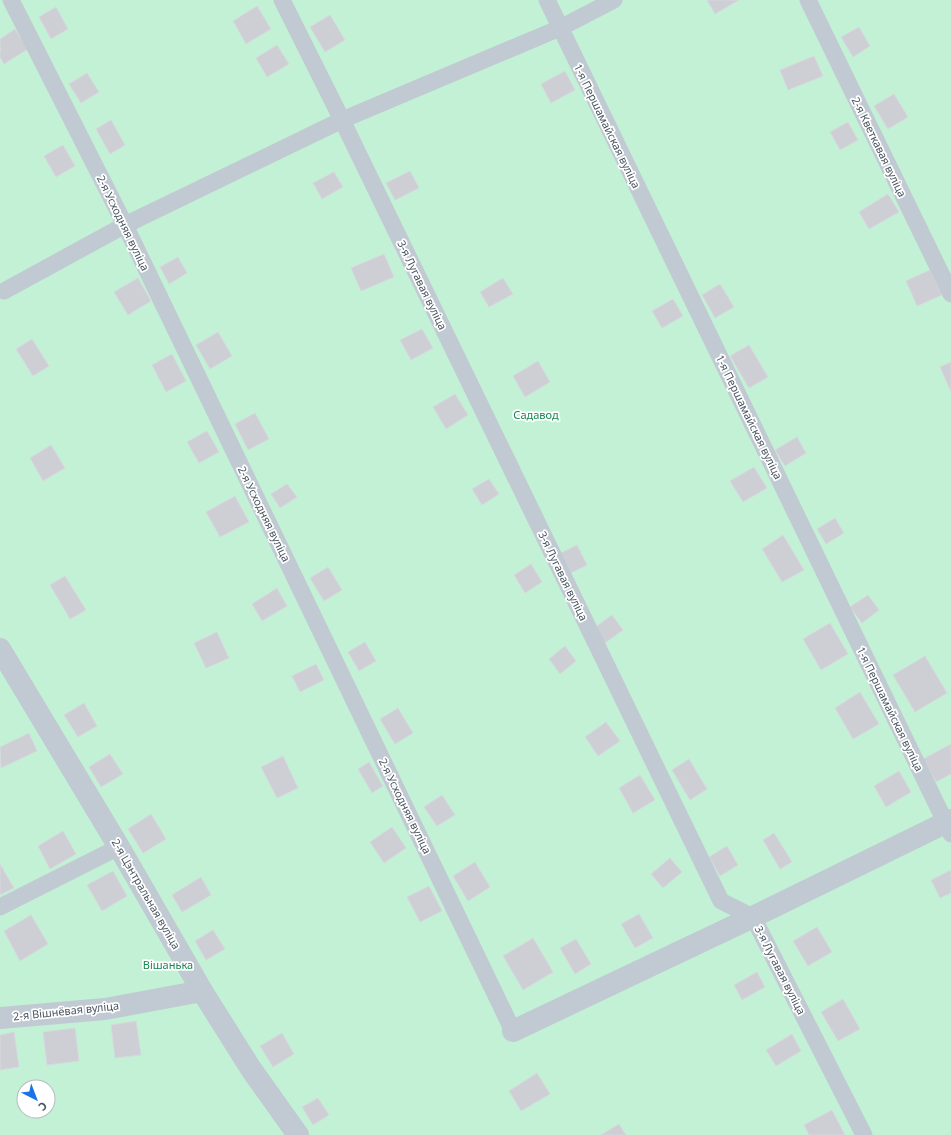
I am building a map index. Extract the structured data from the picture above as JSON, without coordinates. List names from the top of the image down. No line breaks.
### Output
{"streets":{"street":["2-я Цэнтральная вуліца","2-я Вішнёвая вуліца"],"lane":["1-я Першамайская вуліца","2-я Кветкавая вуліца","2-я Усходняя вуліца","3-я Лугавая вуліца"]},"crossings":[["2-я Цэнтральная вуліца","2-я Вішнёвая вуліца"]],"parks":["Садавод","Вішанька"],"north":"bottom right"}
